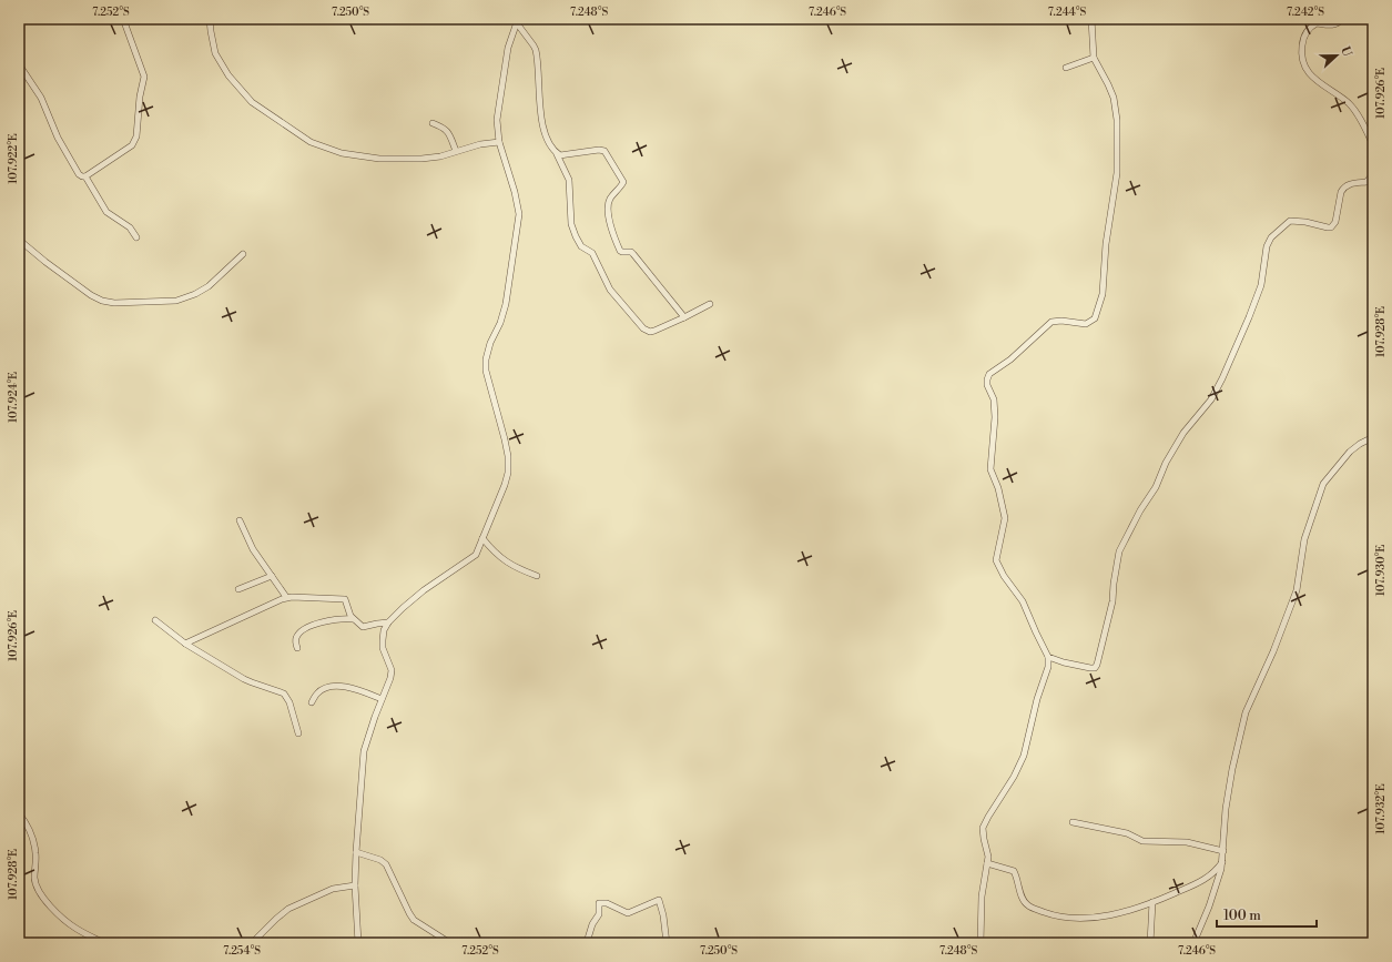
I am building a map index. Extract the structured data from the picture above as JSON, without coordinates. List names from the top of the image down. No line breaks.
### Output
{"scale_bar":"100 m","north":"right","coordinates":["7.252°S","7.250°S","7.248°S","7.246°S","7.244°S","7.242°S","107.926°E","107.922°E","107.928°E","107.924°E","107.930°E","107.932°E","7.254°S"]}
